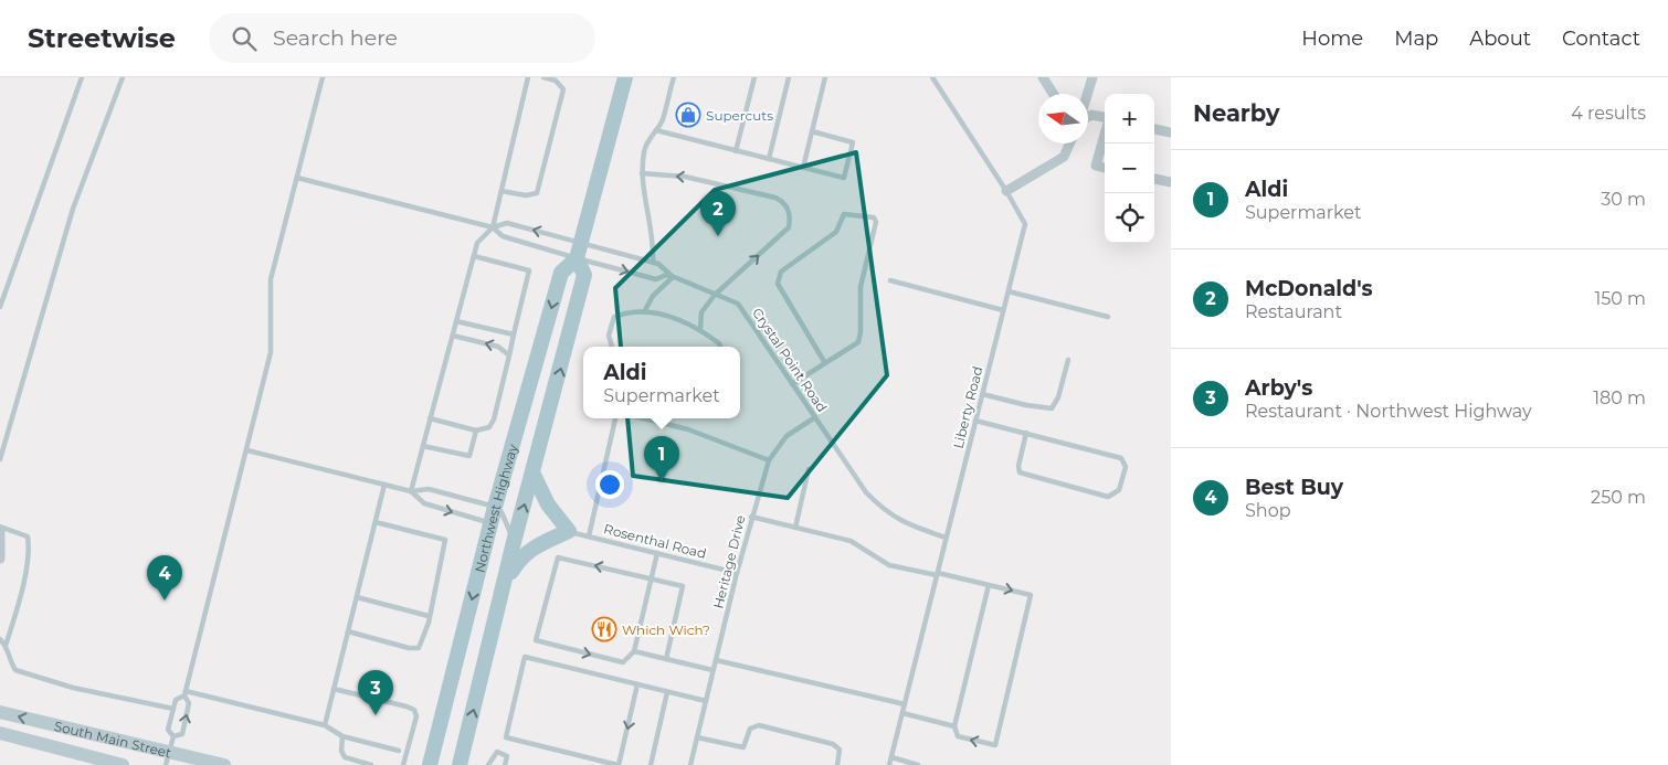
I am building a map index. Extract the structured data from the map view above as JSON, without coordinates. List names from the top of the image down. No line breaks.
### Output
{"streets":{"main road":["Northwest Highway"],"street":["South Main Street"],"lane":["Crystal Point Road","Liberty Road","Rosenthal Road","Heritage Drive"]},"crossings":[["Crystal Point Road","Liberty Road"],["Crystal Point Road","Northwest Highway"],["Crystal Point Road","Heritage Drive"],["Rosenthal Road","Heritage Drive"]],"places":{"shop":["Supercuts"],"restaurant":["Which Wich?"]},"north":"left","page":{"header":"Streetwise","search":"Search here","nav":["Home","Map","About","Contact"],"heading":["Nearby","4 results"],"map_buttons":["+","−"],"list":[{"mark":"1","name":"Aldi","note":"Supermarket","value":"30 m"},{"mark":"2","name":"McDonald's","note":"Restaurant","value":"150 m"},{"mark":"3","name":"Arby's","note":"Restaurant · Northwest Highway","value":"180 m"},{"mark":"4","name":"Best Buy","note":"Shop","value":"250 m"}],"pins":["2","1","4","3"],"popup":["Aldi","Supermarket"]}}
